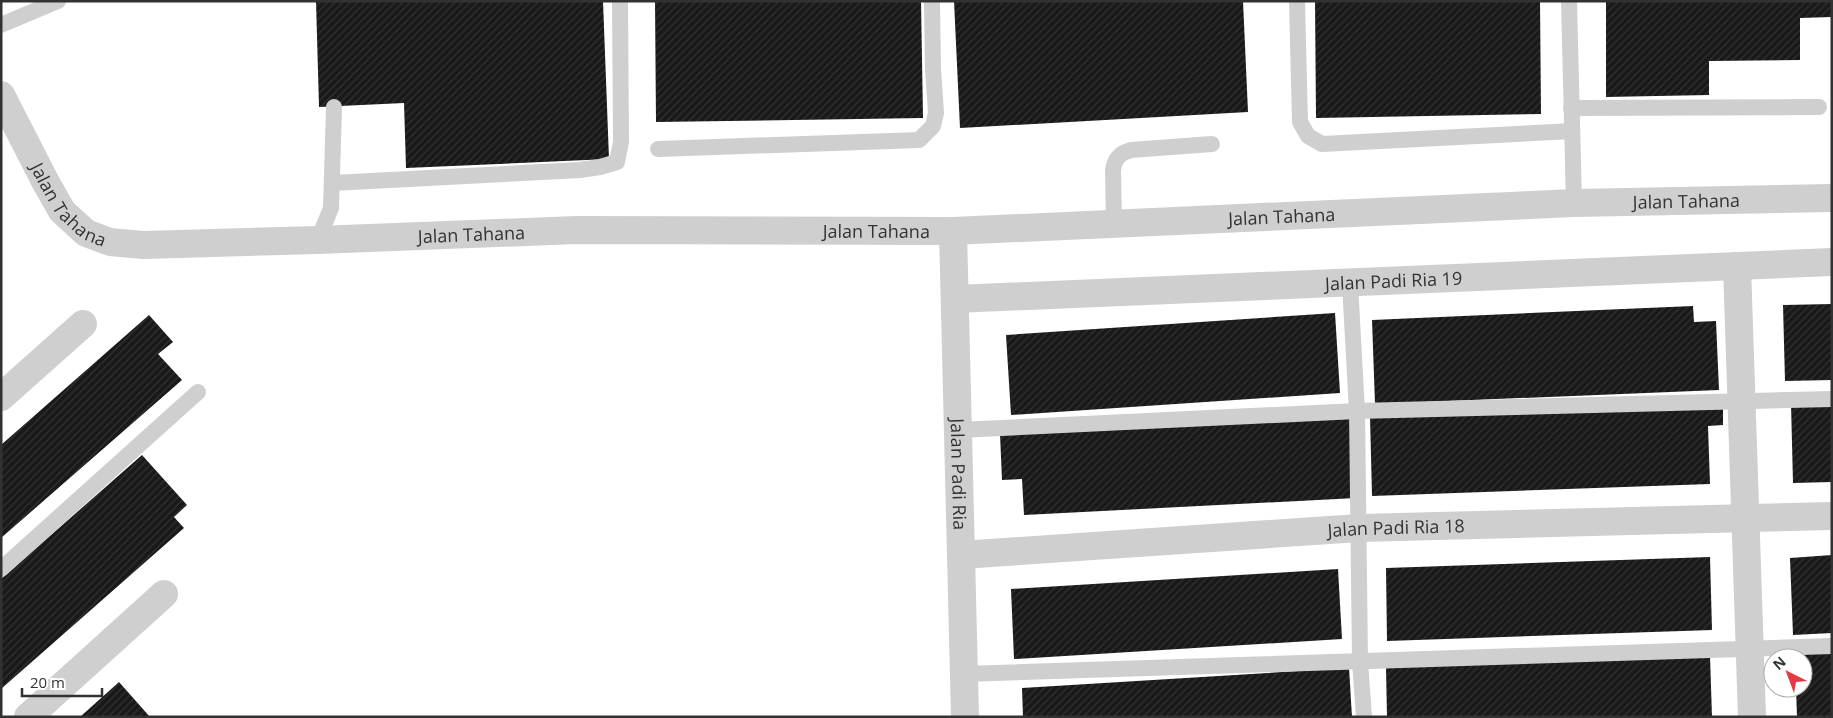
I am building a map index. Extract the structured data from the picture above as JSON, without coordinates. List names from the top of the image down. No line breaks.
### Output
{"streets":{"street":["Jalan Tahana","Jalan Padi Ria 19","Jalan Padi Ria","Jalan Padi Ria 18"]},"crossings":[["Jalan Tahana","Jalan Padi Ria"],["Jalan Padi Ria 19","Jalan Padi Ria"],["Jalan Padi Ria","Jalan Padi Ria 18"]],"scale_bar":"20 m","north":"top left"}
